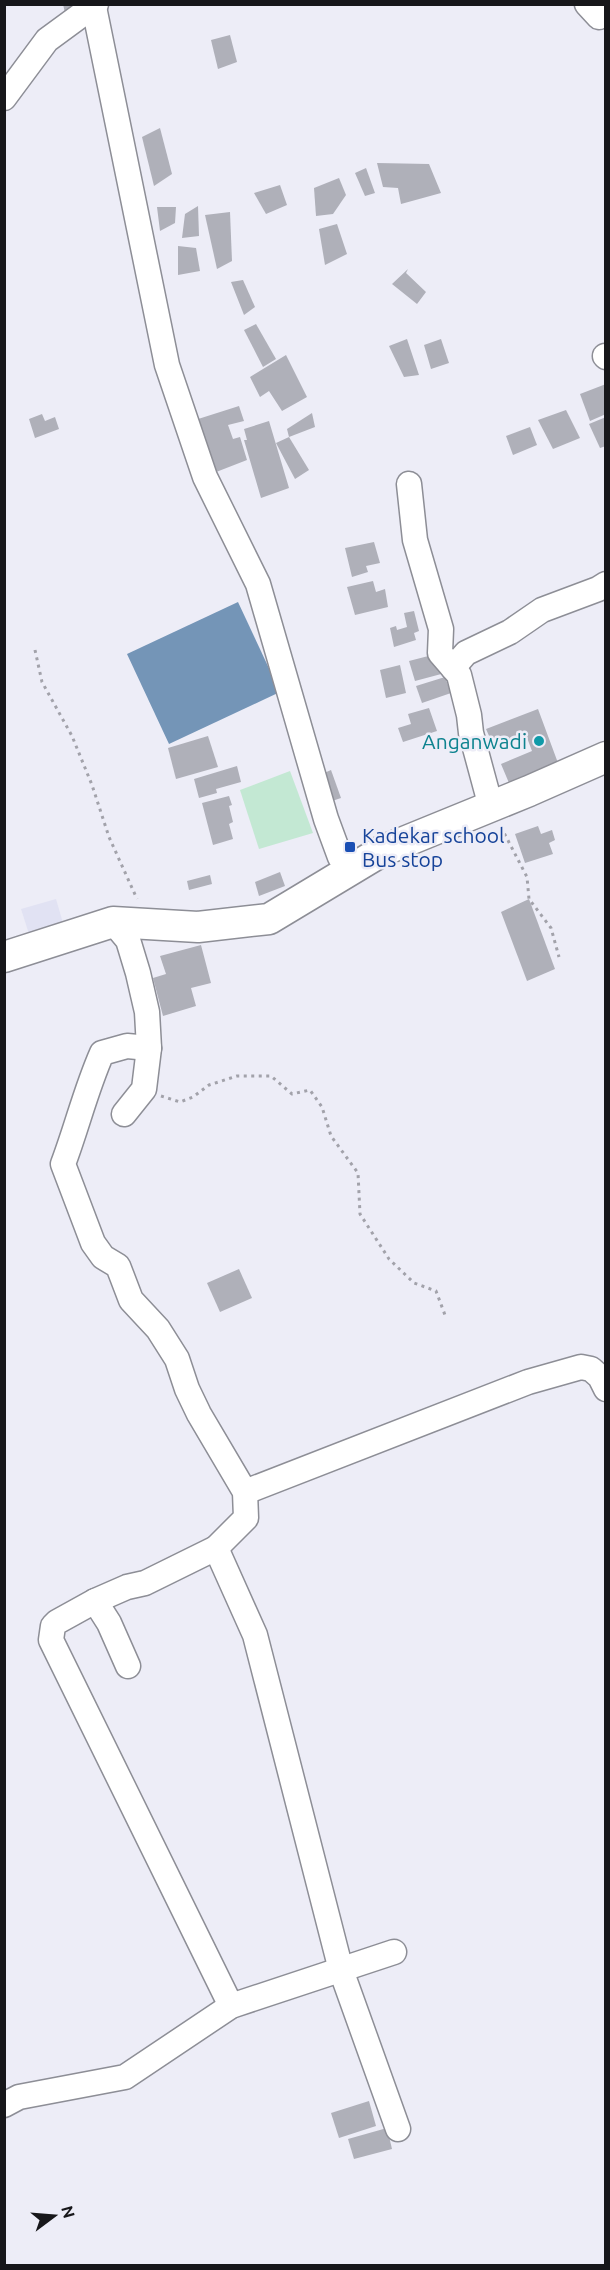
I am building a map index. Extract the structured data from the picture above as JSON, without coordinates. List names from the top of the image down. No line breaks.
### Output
{"places":{"other":["Anganwadi"],"transit":["Kadekar school Bus stop"]},"north":"right"}
